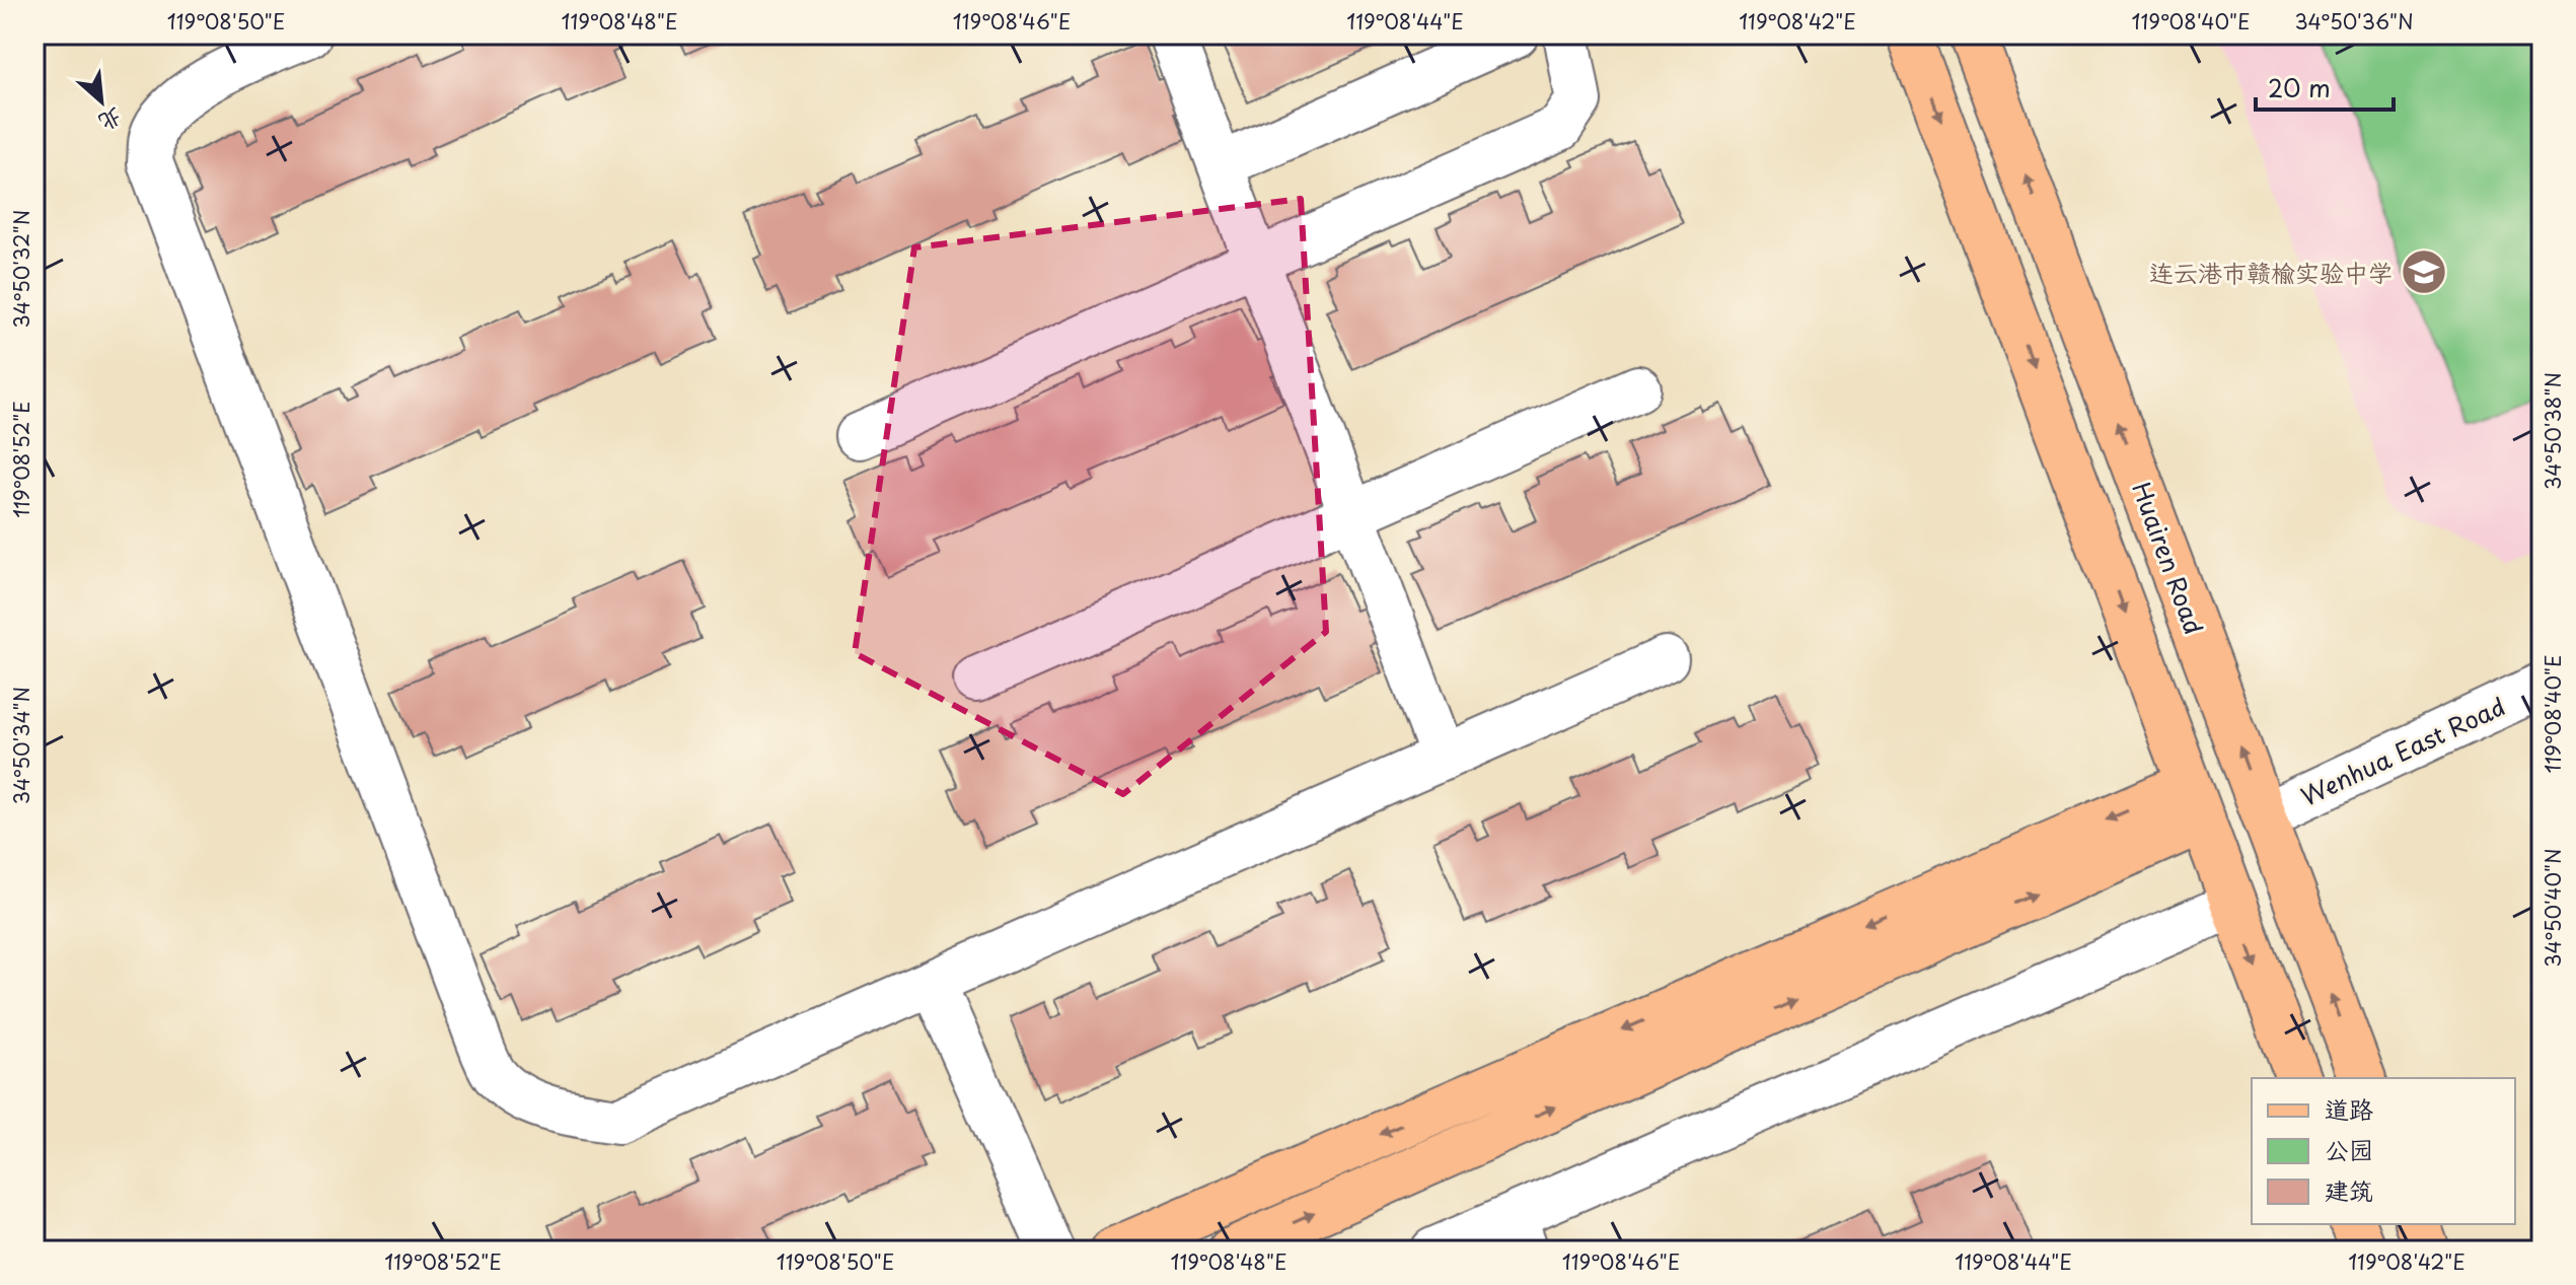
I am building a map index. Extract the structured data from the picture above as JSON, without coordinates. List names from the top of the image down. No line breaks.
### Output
{"streets":{"main road":["Huairen Road"],"street":["Wenhua East Road"]},"crossings":[["Huairen Road","Wenhua East Road"]],"places":{"school or university":["连云港市赣榆实验中学"]},"legend":["道路","公园","建筑"],"scale_bar":"20 m","north":"bottom right","coordinates":["119°08'50\"E","119°08'48\"E","119°08'46\"E","119°08'44\"E","119°08'42\"E","119°08'40\"E","34°50'36\"N","34°50'32\"N","34°50'38\"N","119°08'52\"E","34°50'34\"N","34°50'40\"N"]}
